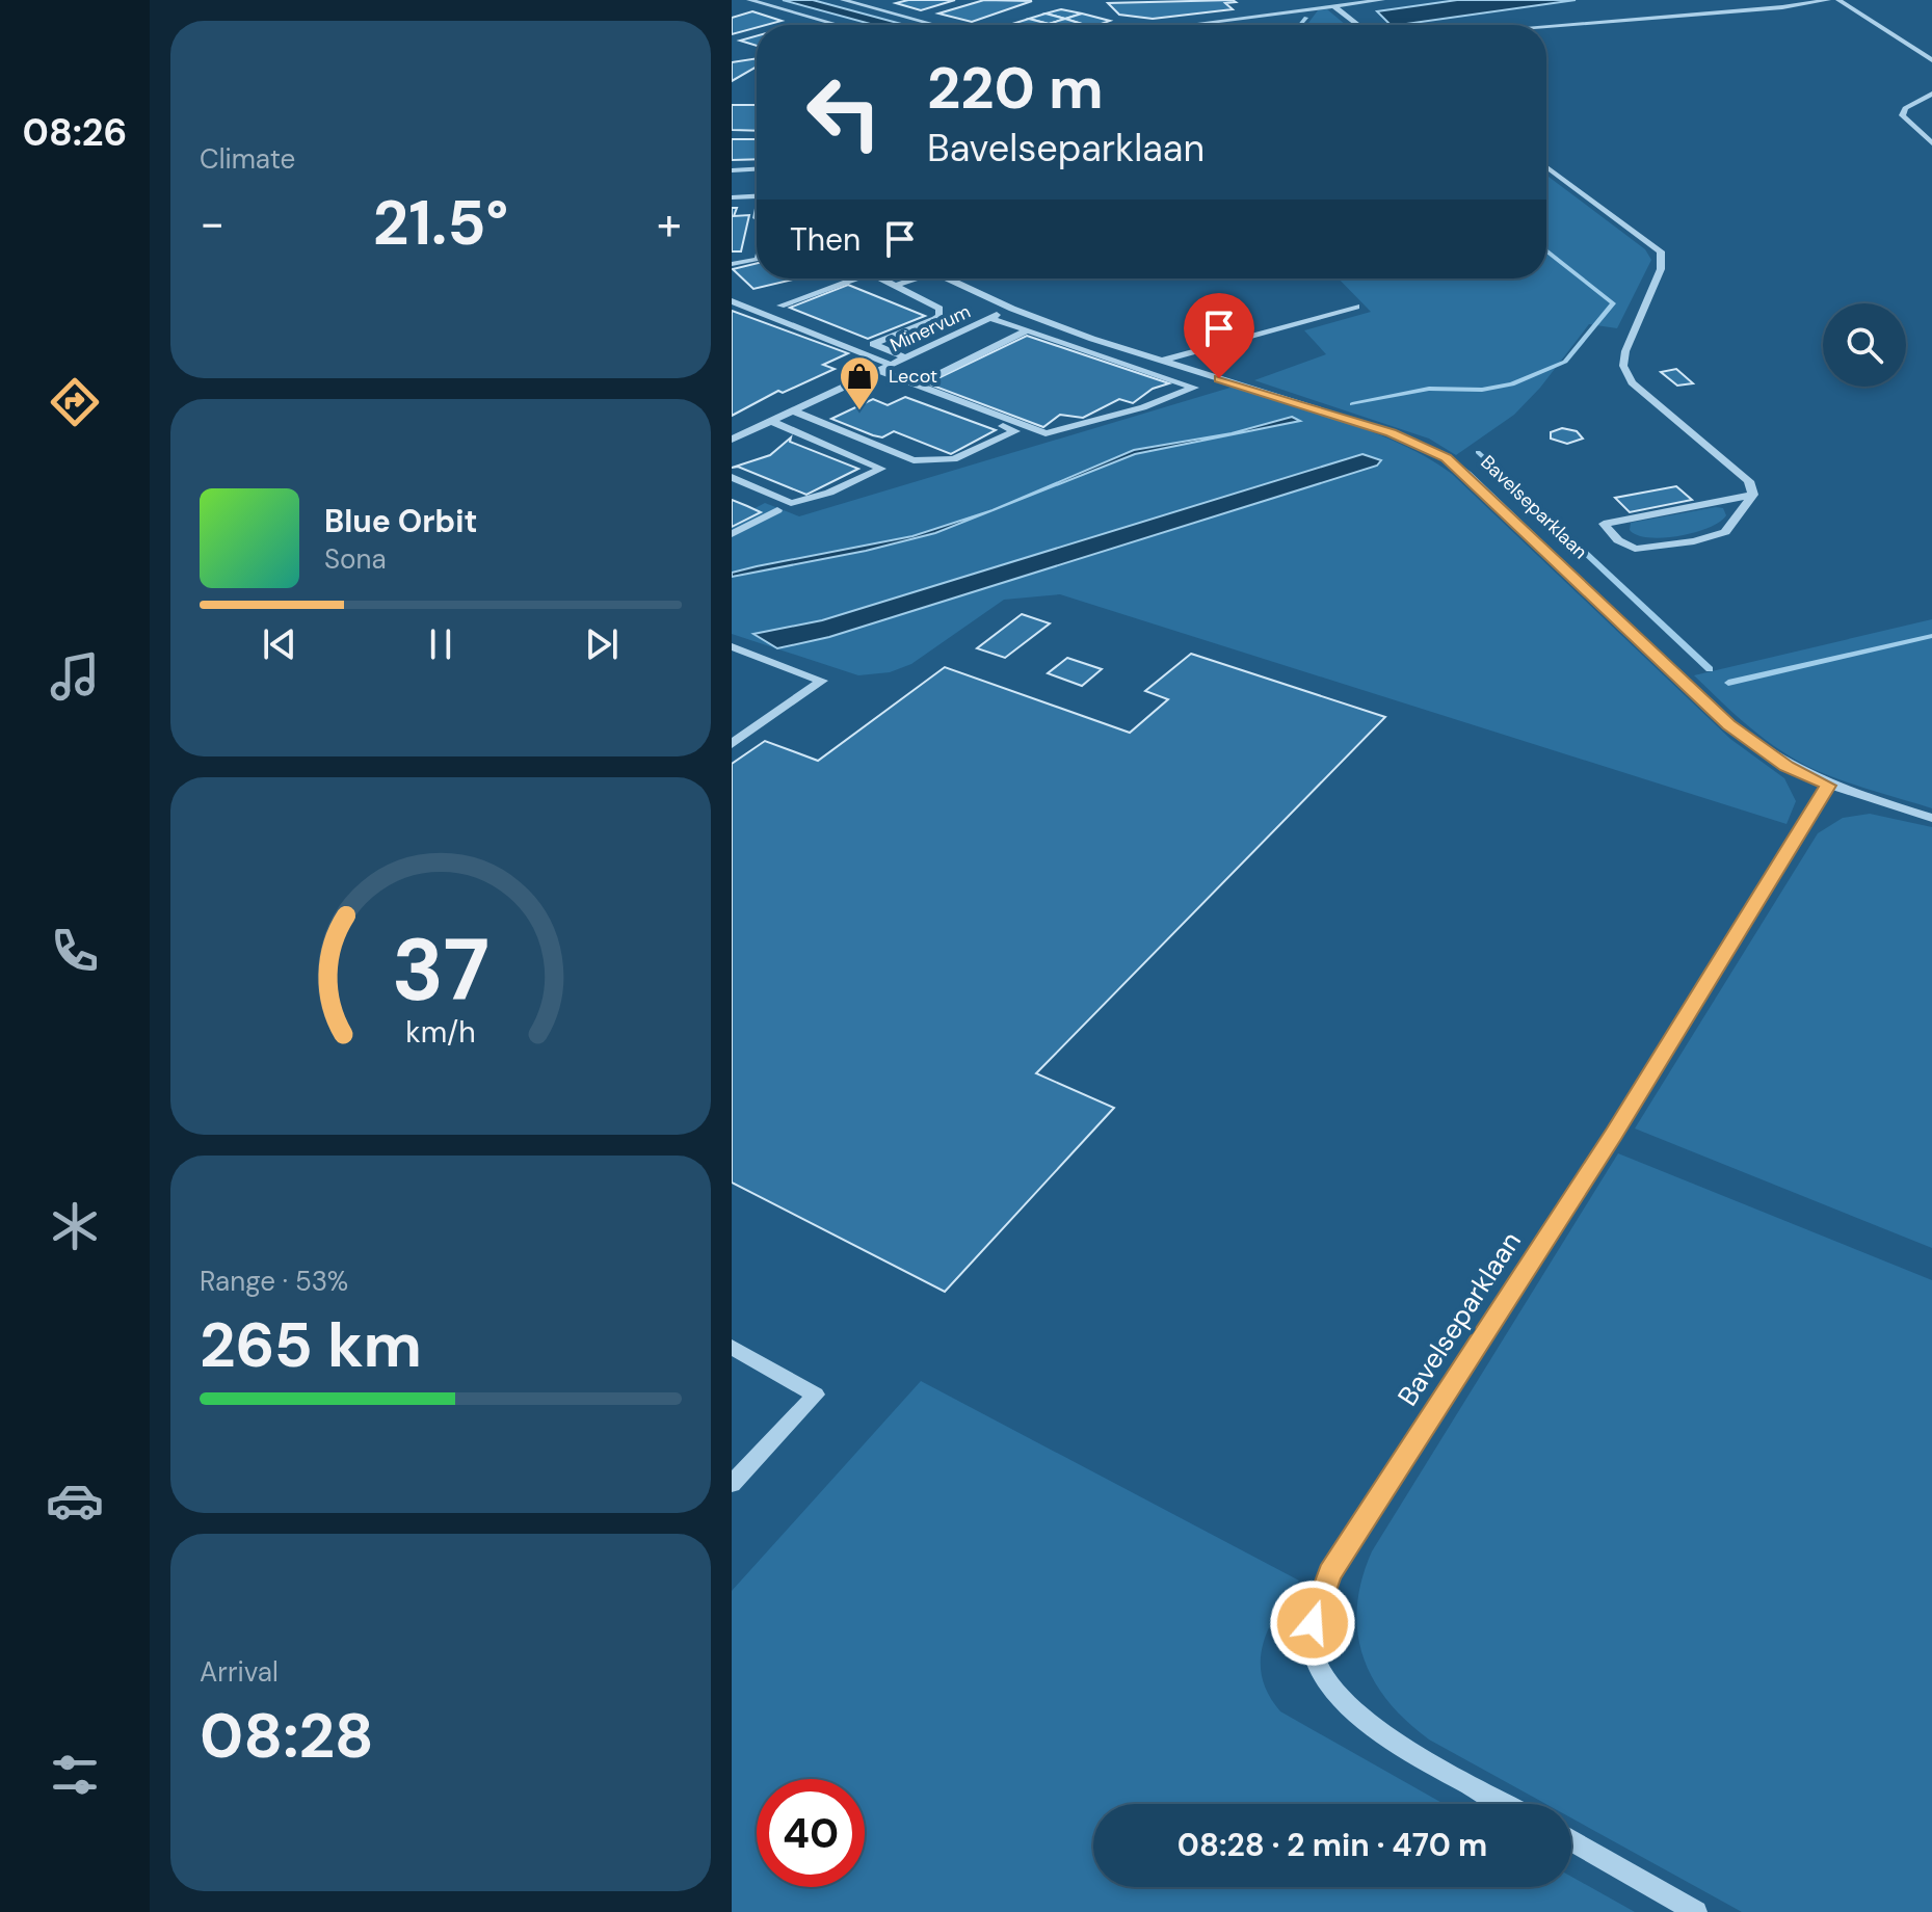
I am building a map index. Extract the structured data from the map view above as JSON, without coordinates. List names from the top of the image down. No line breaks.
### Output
{"streets":{"street":["Minervum","Bavelseparklaan"]},"crossings":[["Minervum","Bavelseparklaan"]],"places":{"shop":["Lecot"]},"page":{"tabs":"08:26","tile":["Climate",["Range · 53%","265 km"],["Arrival","08:28"]],"turn":["220 m","Bavelseparklaan"],"heat":["−","21.5°","+"],"then":"Then","song":["Blue Orbit","Sona"],"limit":"40","trip":"08:28 · 2 min · 470 m","gauge":["37","km/h"]}}
